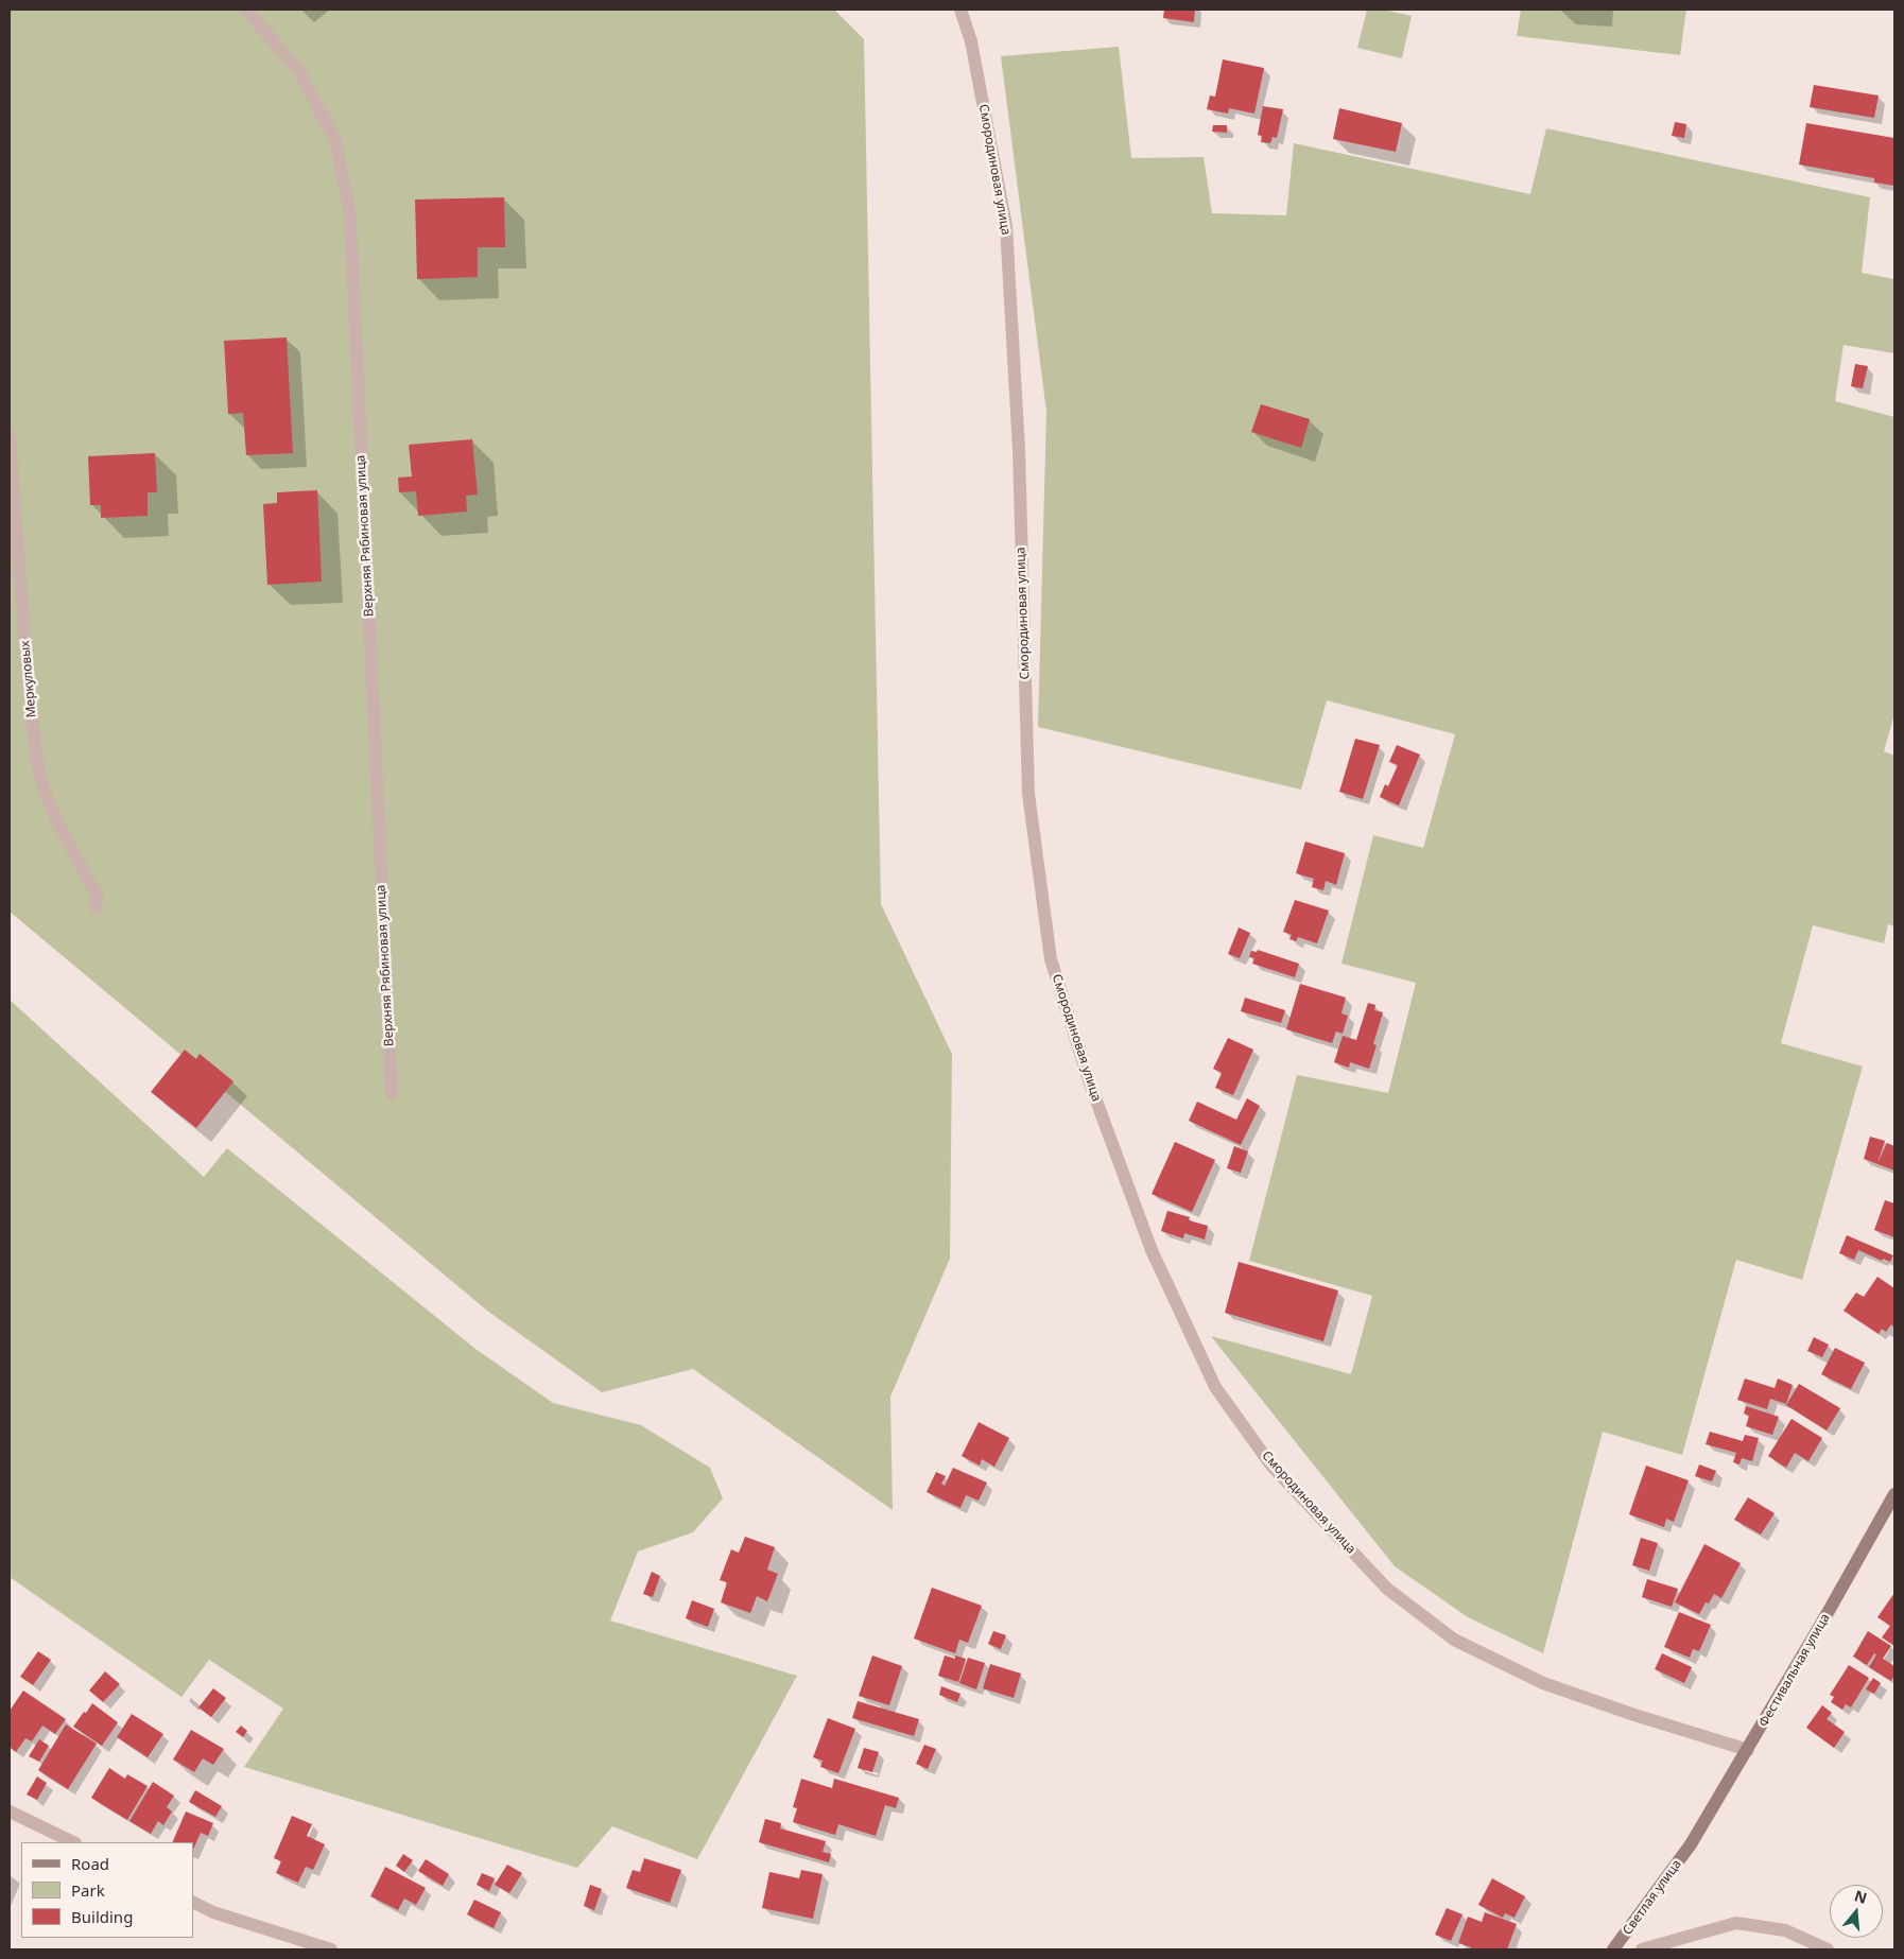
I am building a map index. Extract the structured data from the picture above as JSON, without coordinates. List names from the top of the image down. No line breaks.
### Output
{"streets":{"street":["Смородиновая улица","Верхняя Рябиновая улица","Меркуловых","Фестивальная улица","Светлая улица"]},"crossings":[["Смородиновая улица","Фестивальная улица"],["Фестивальная улица","Светлая улица"]],"legend":["Road","Park","Building"],"north":"top"}
